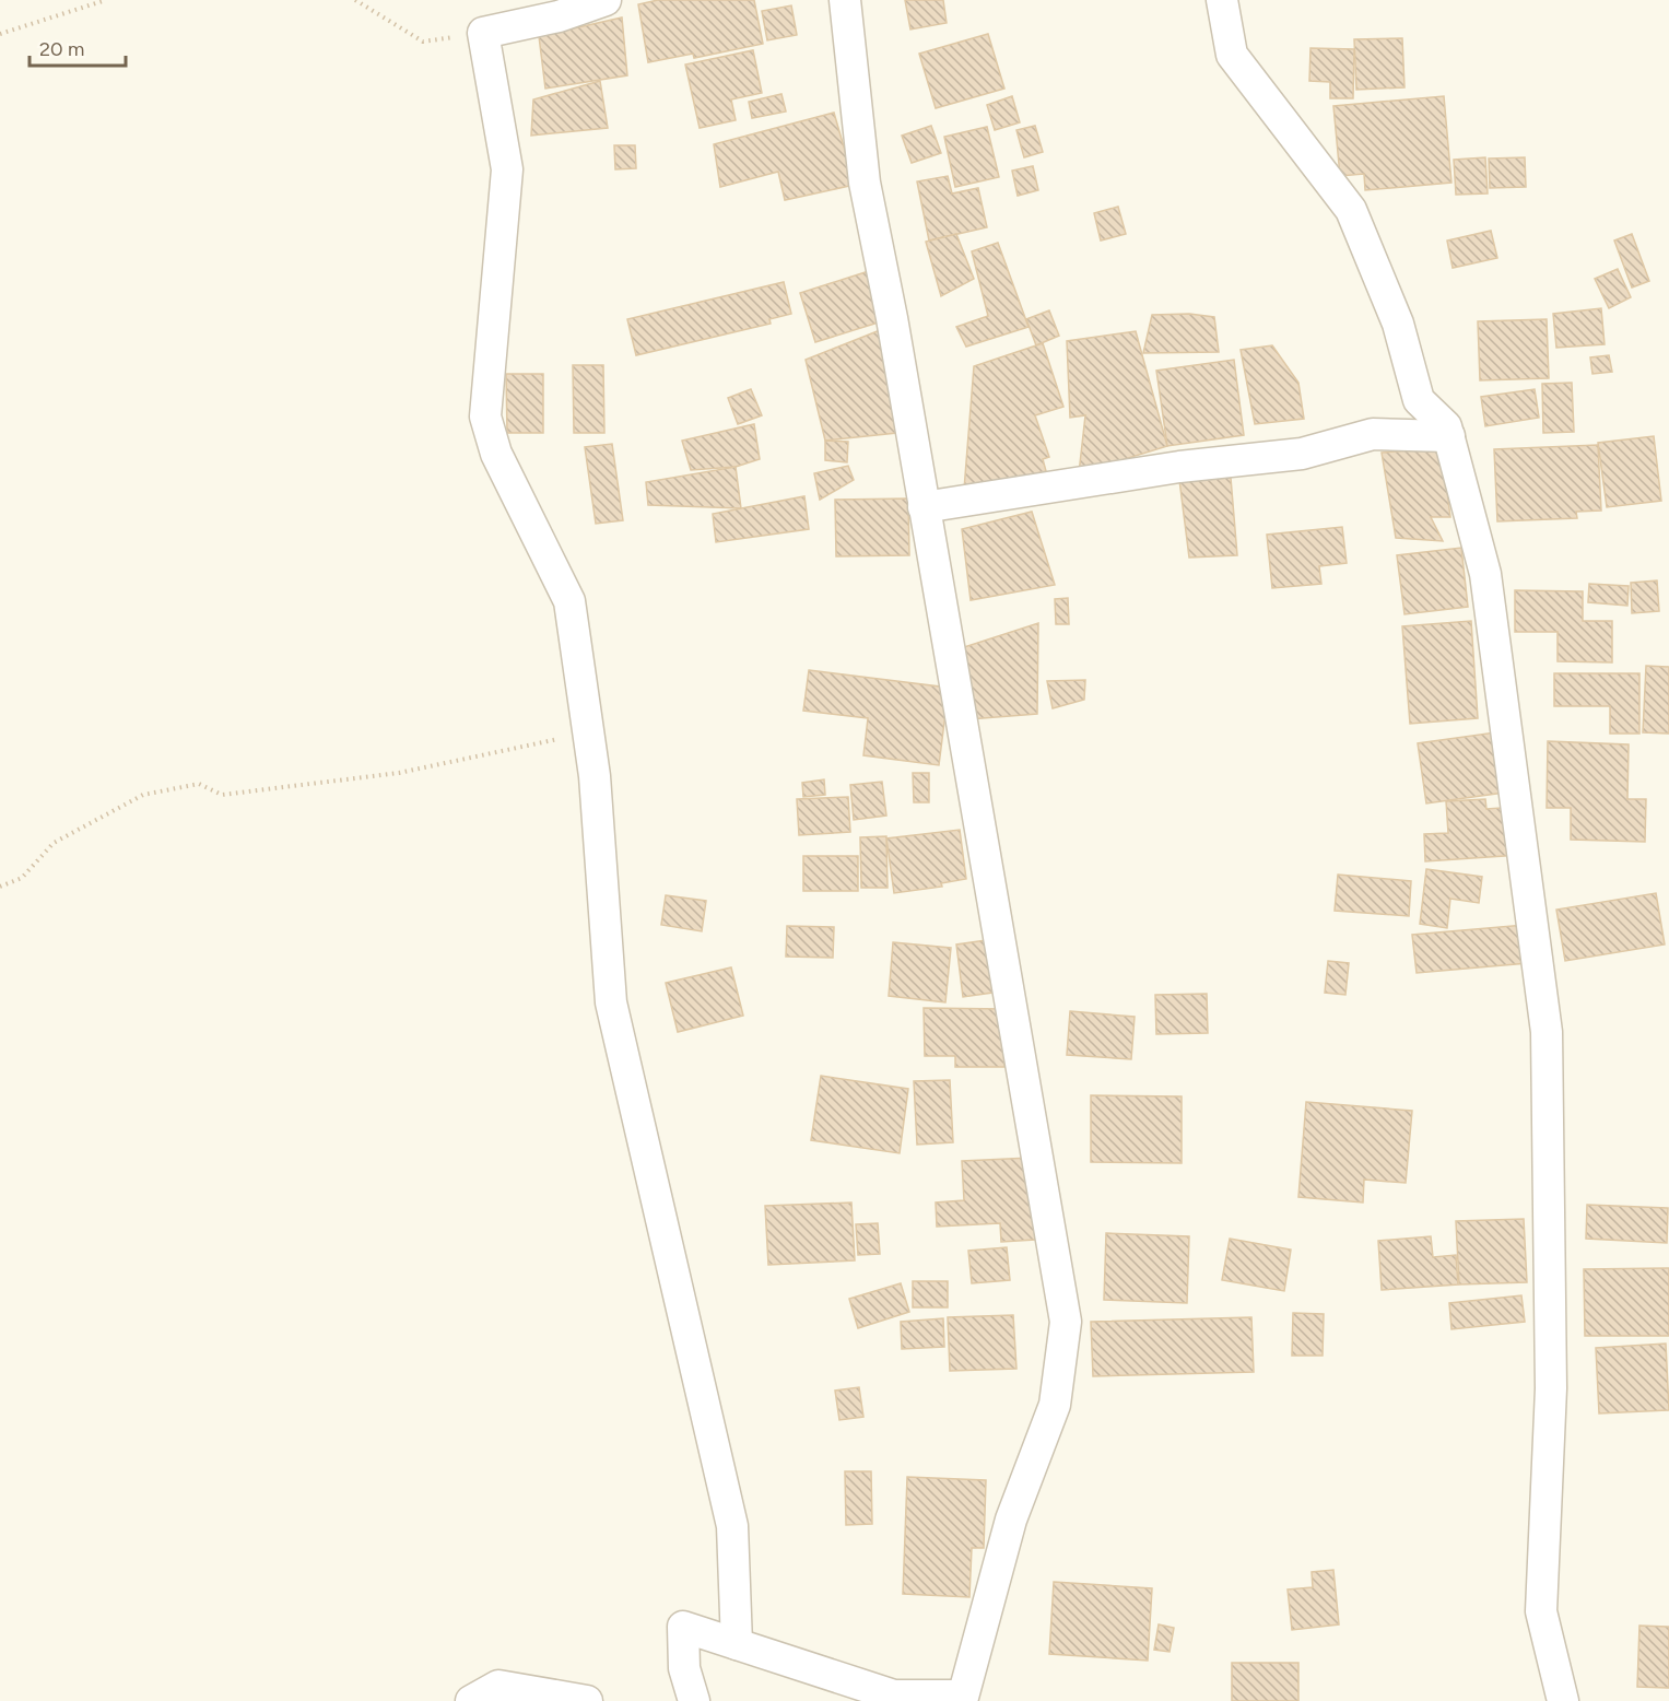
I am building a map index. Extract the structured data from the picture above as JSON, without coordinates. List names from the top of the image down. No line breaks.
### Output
{"scale_bar":"20 m"}
